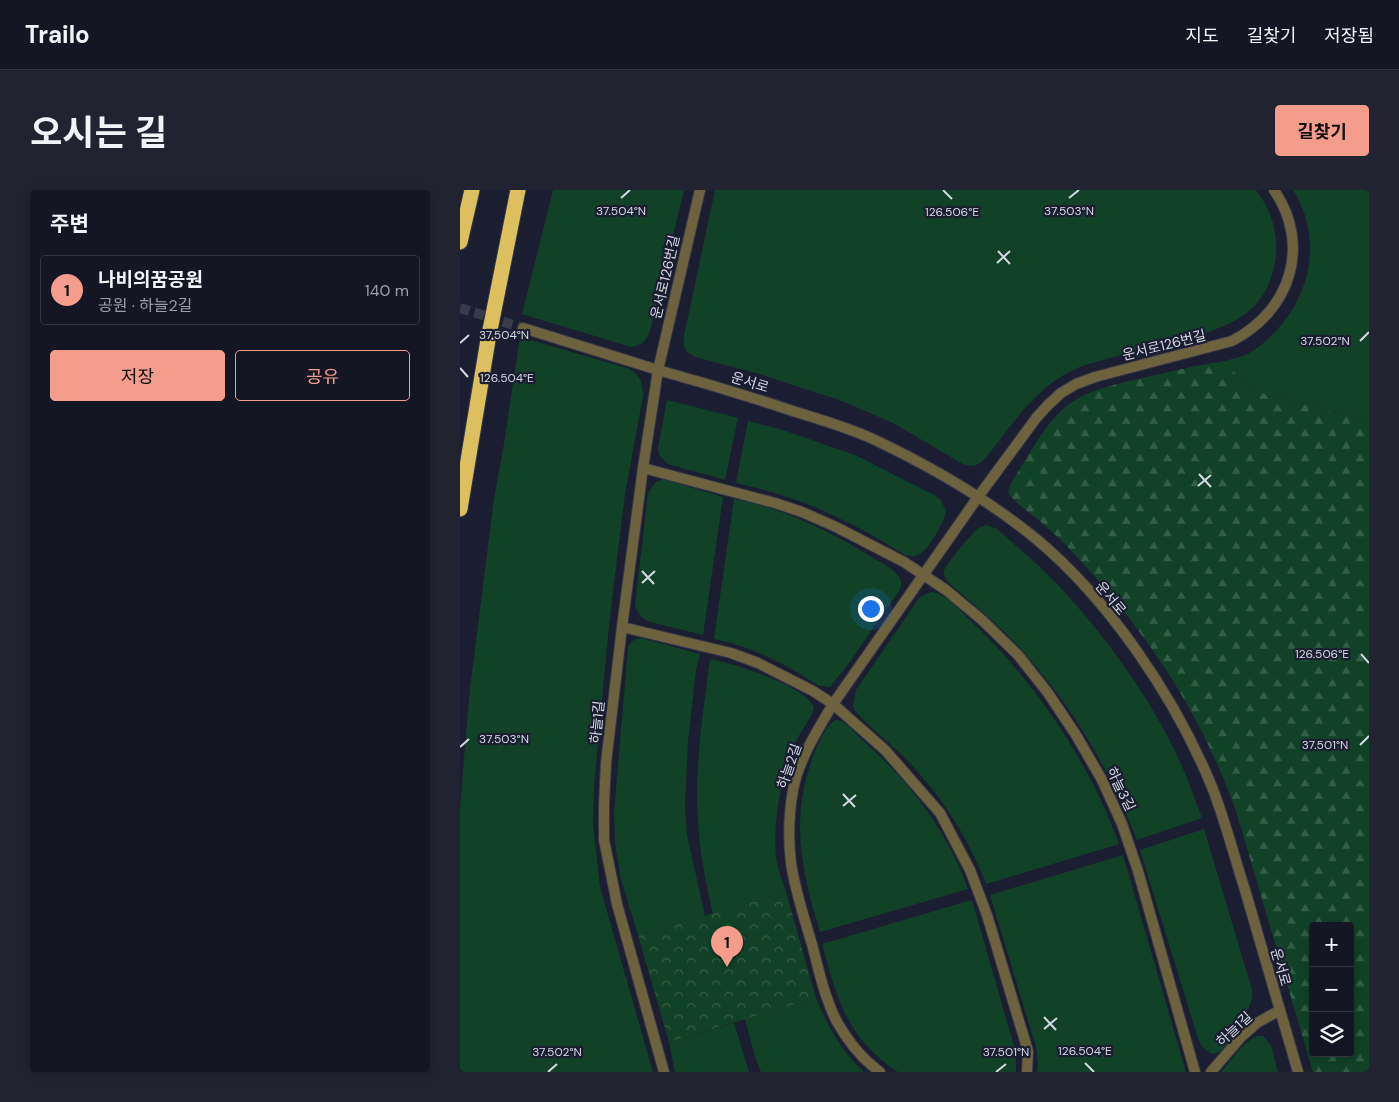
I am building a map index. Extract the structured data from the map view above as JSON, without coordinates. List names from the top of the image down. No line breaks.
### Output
{"streets":{"street":["운서로126번길","운서로","하늘1길","하늘2길","하늘3길"]},"crossings":[["운서로126번길","운서로"],["운서로126번길","하늘1길"],["운서로126번길","하늘2길"],["운서로","하늘1길"],["운서로","하늘2길"],["하늘1길","하늘3길"],["하늘2길","하늘3길"]],"page":{"header":"Trailo","nav":["지도","길찾기","저장됨"],"title":"오시는 길","buttons":["길찾기",["저장","공유"]],"heading":"주변","list":[{"mark":"1","name":"나비의꿈공원","note":"공원 · 하늘2길","value":"140 m"}],"map_buttons":["+","−"],"pins":"1"},"coordinates":["37.504°N","37.503°N","126.506°E","37.502°N","126.504°E","37.501°N"]}
